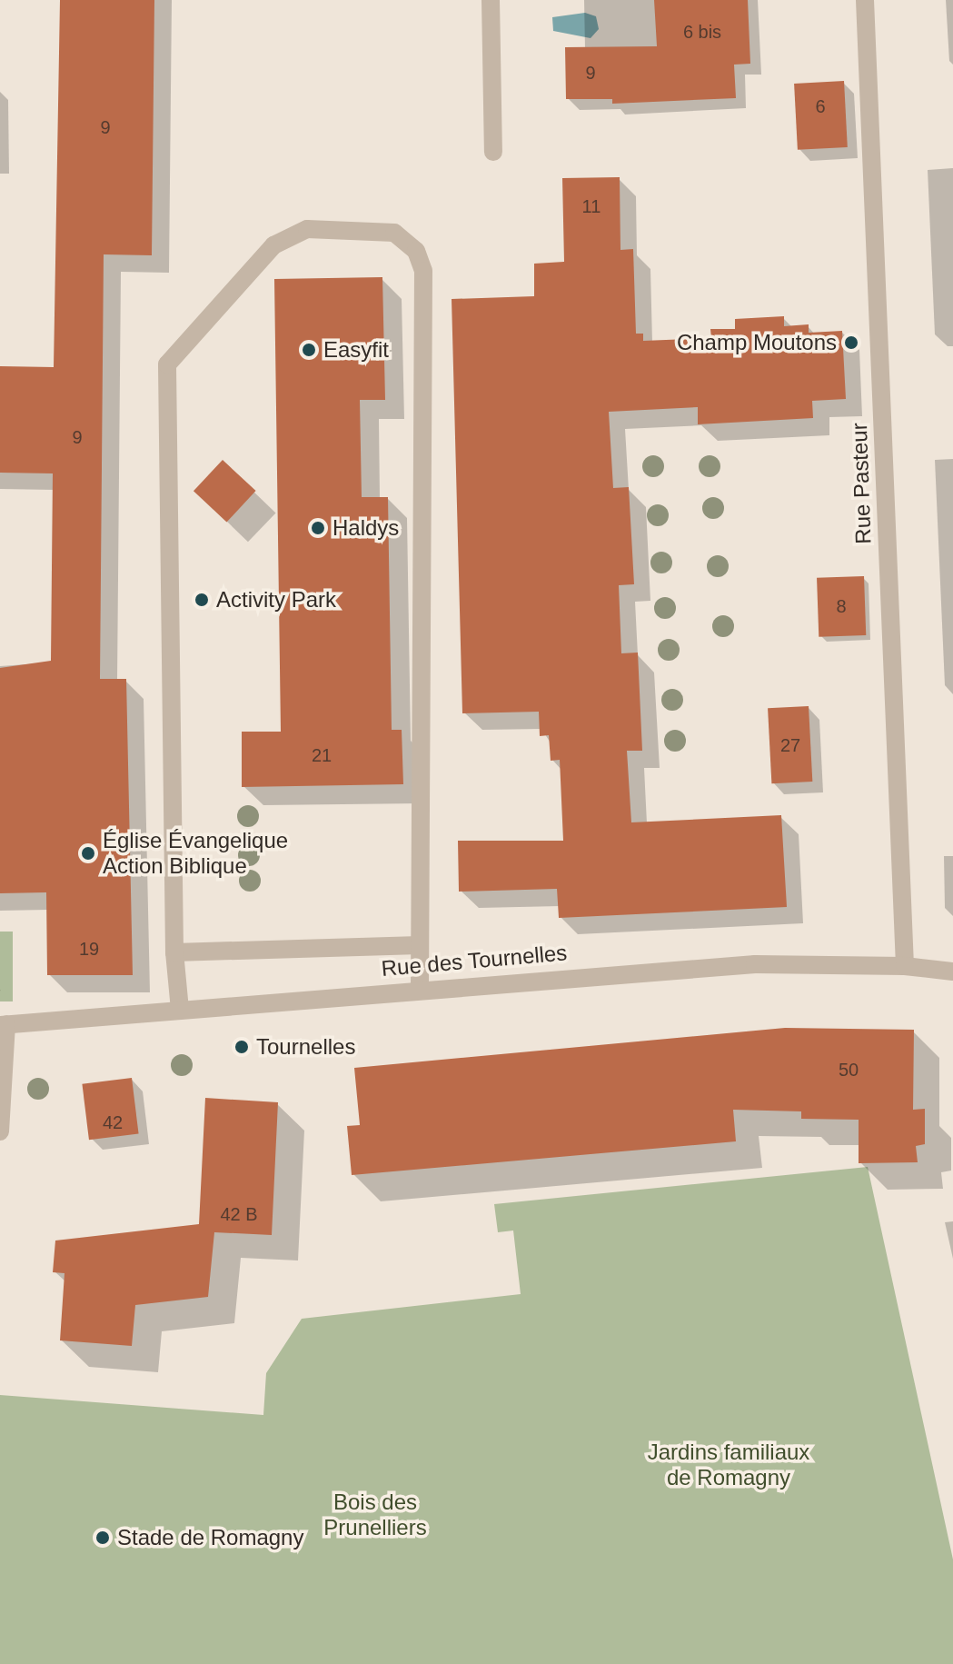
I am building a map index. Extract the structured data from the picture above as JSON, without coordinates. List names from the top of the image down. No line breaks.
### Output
{"streets":{"street":["Rue Pasteur","Rue des Tournelles"]},"crossings":[["Rue Pasteur","Rue des Tournelles"]],"parks":["Jardins familiaux de Romagny","Bois des Prunelliers"],"places":["Champ Moutons","Easyfit","Haldys","Activity Park","Église Évangelique Action Biblique","Tournelles","Stade de Romagny"],"house_numbers":["6 bis","9","6","9","11","9","8","27","21","19","50","42","42 B"]}
